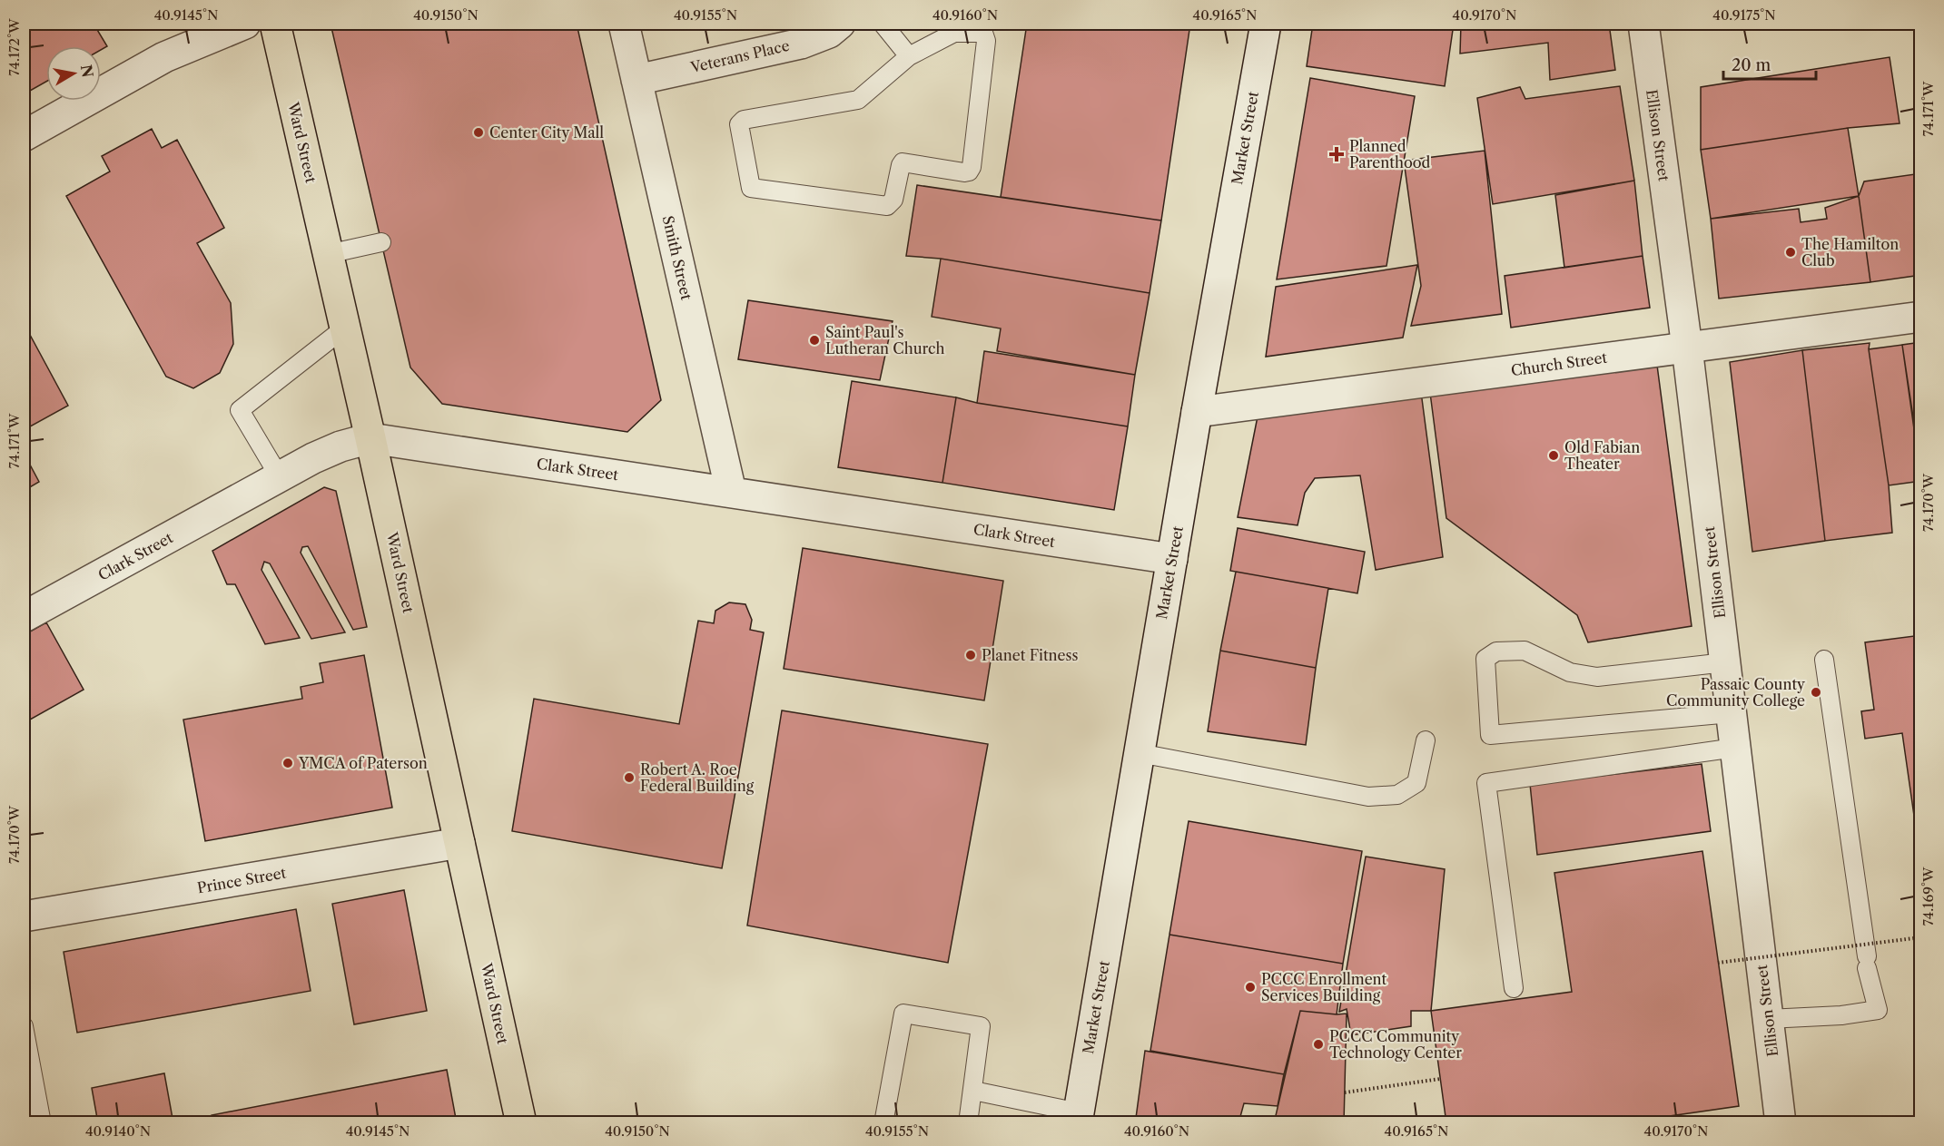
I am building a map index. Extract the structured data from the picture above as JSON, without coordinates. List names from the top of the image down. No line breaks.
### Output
{"streets":{"main road":["Ward Street"],"street":["Veterans Place","Ellison Street","Market Street","Smith Street","Church Street","Clark Street","Prince Street"]},"crossings":[["Veterans Place","Smith Street"],["Ellison Street","Church Street"],["Market Street","Church Street"],["Market Street","Clark Street"],["Ward Street","Clark Street"],["Ward Street","Prince Street"],["Smith Street","Clark Street"]],"places":{"other":["Center City Mall","The Hamilton Club","Saint Paul's Lutheran Church","Old Fabian Theater","Planet Fitness","Passaic County Community College","YMCA of Paterson","Robert A. Roe Federal Building","PCCC Enrollment Services Building","PCCC Community Technology Center"],"health":["Planned Parenthood"]},"scale_bar":"20 m","north":"right","coordinates":["40.9145°N","40.9150°N","40.9155°N","40.9160°N","40.9165°N","40.9170°N","40.9175°N","74.172°W","74.171°W","74.170°W","74.169°W","40.9140°N"]}
